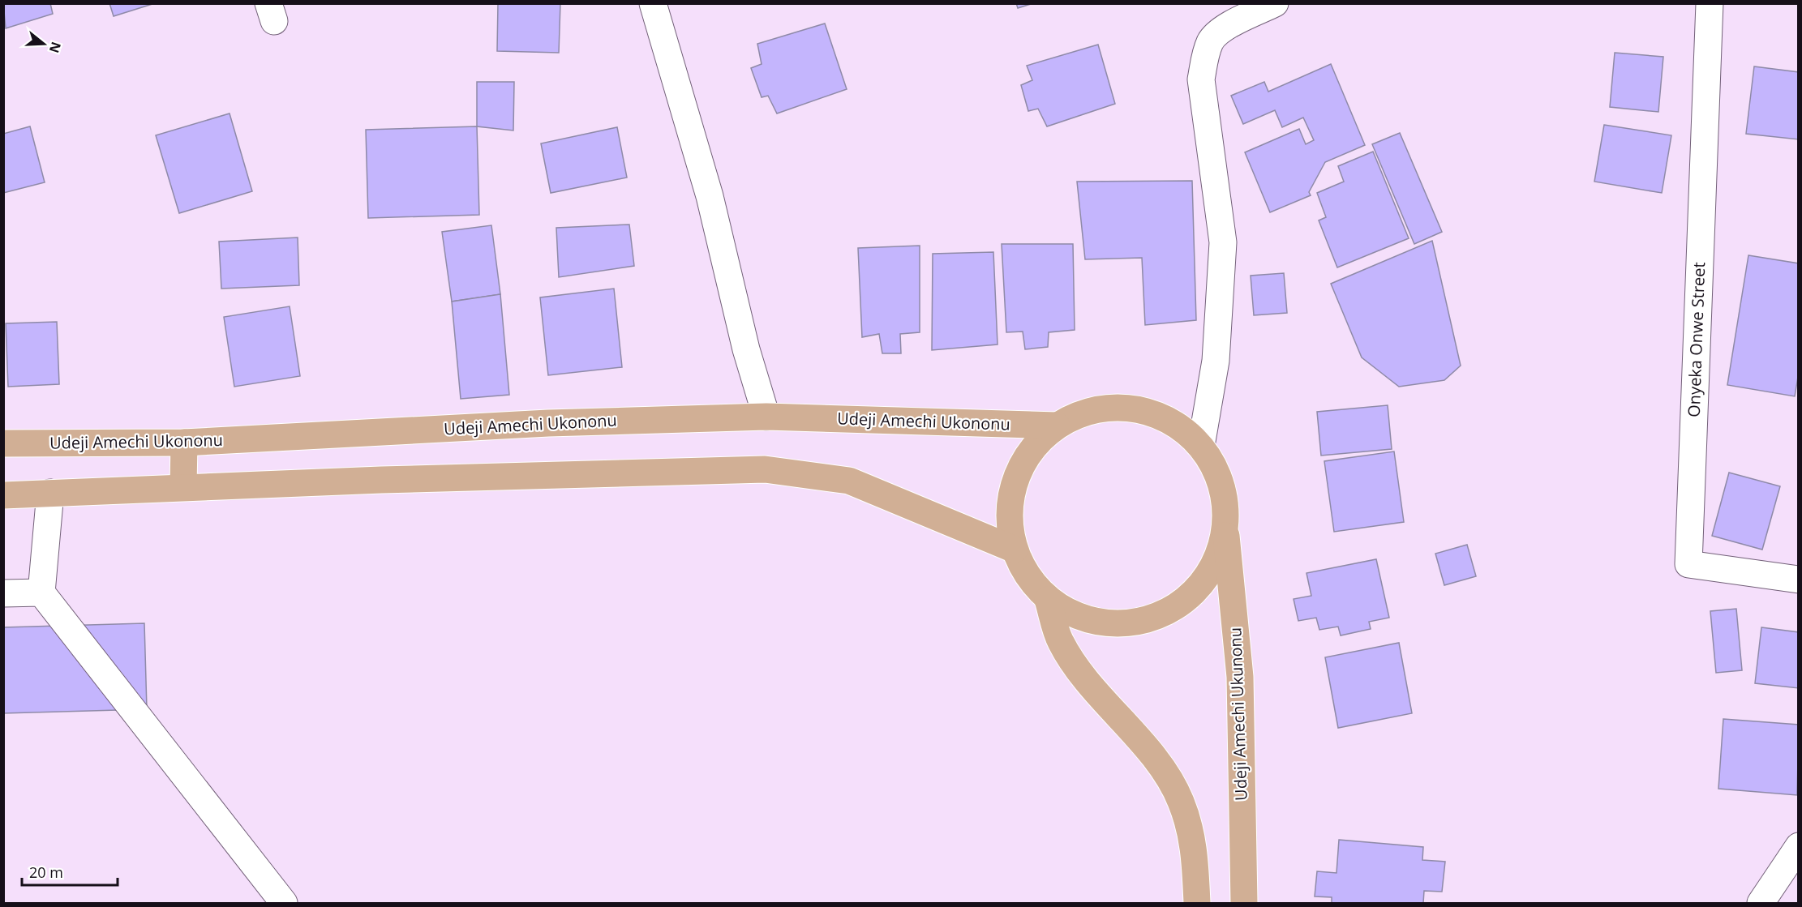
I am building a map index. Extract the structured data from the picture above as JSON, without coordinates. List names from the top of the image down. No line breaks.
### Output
{"streets":{"main road":["Udeji Amechi Ukononu","Udeji Amechi Ukunonu"],"street":["Onyeka Onwe Street"]},"scale_bar":"20 m","north":"right"}
